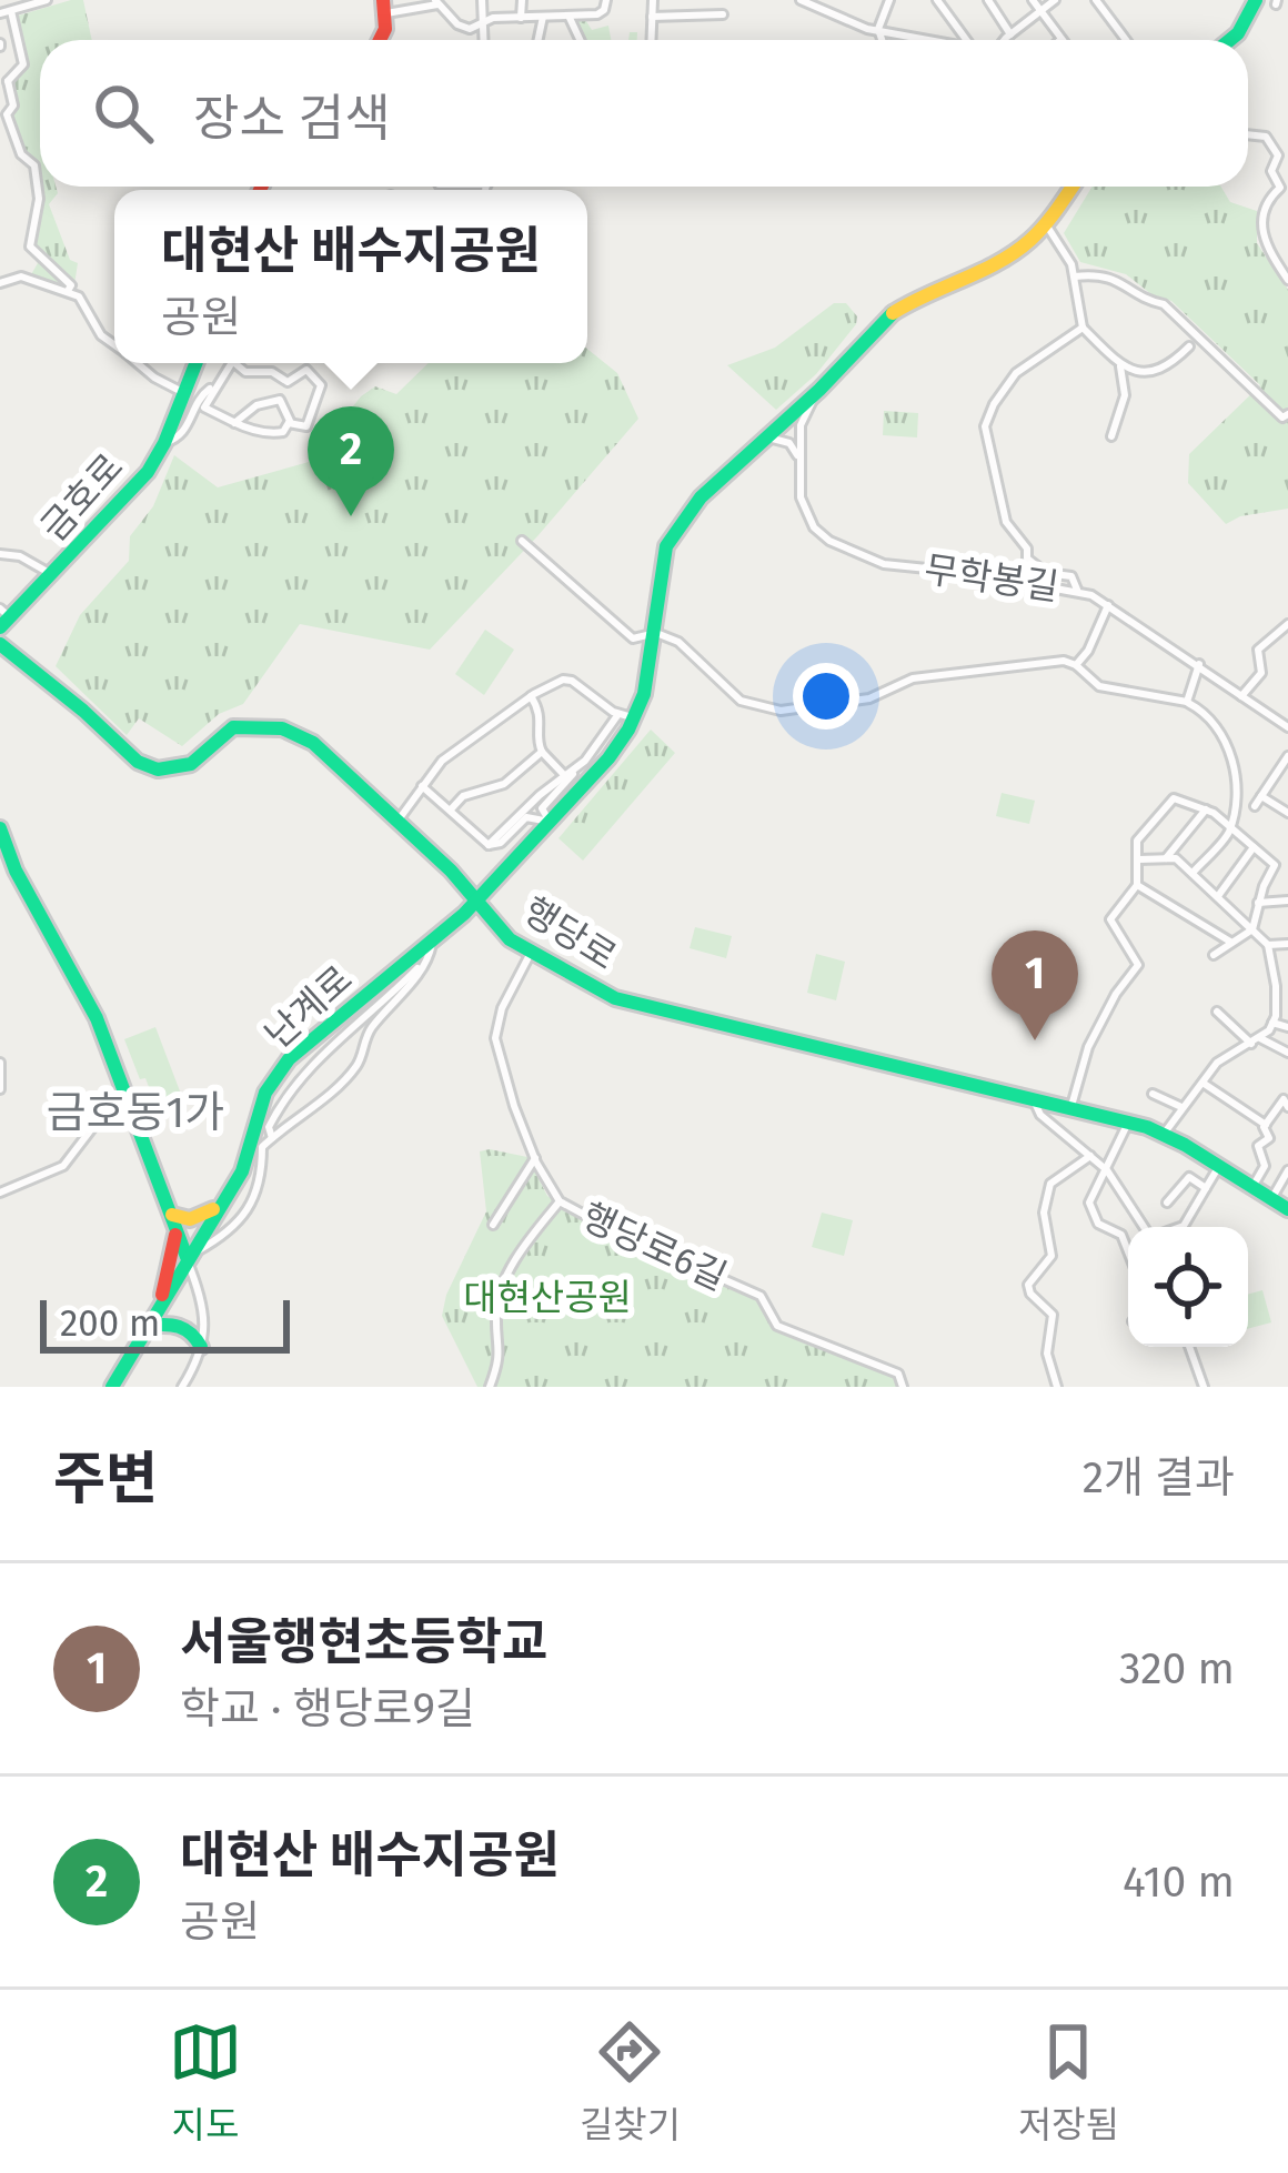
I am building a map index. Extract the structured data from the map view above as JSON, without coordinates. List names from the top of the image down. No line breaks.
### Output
{"streets":{"main road":["금호로","행당로","난계로"],"street":["무학봉길","행당로6길"]},"crossings":[["무학봉길","난계로"],["행당로","난계로"],["행당로","행당로6길"]],"districts":["금호동1가"],"parks":["대현산공원"],"scale_bar":"200 m","page":{"search":"장소 검색","popup":["대현산 배수지공원","공원"],"pins":["2","1"],"scale":"200 m","heading":["주변","2개 결과"],"list":[{"mark":"1","name":"서울행현초등학교","note":"학교 · 행당로9길","value":"320 m"},{"mark":"2","name":"대현산 배수지공원","note":"공원","value":"410 m"}],"nav":["지도","길찾기","저장됨"]}}
